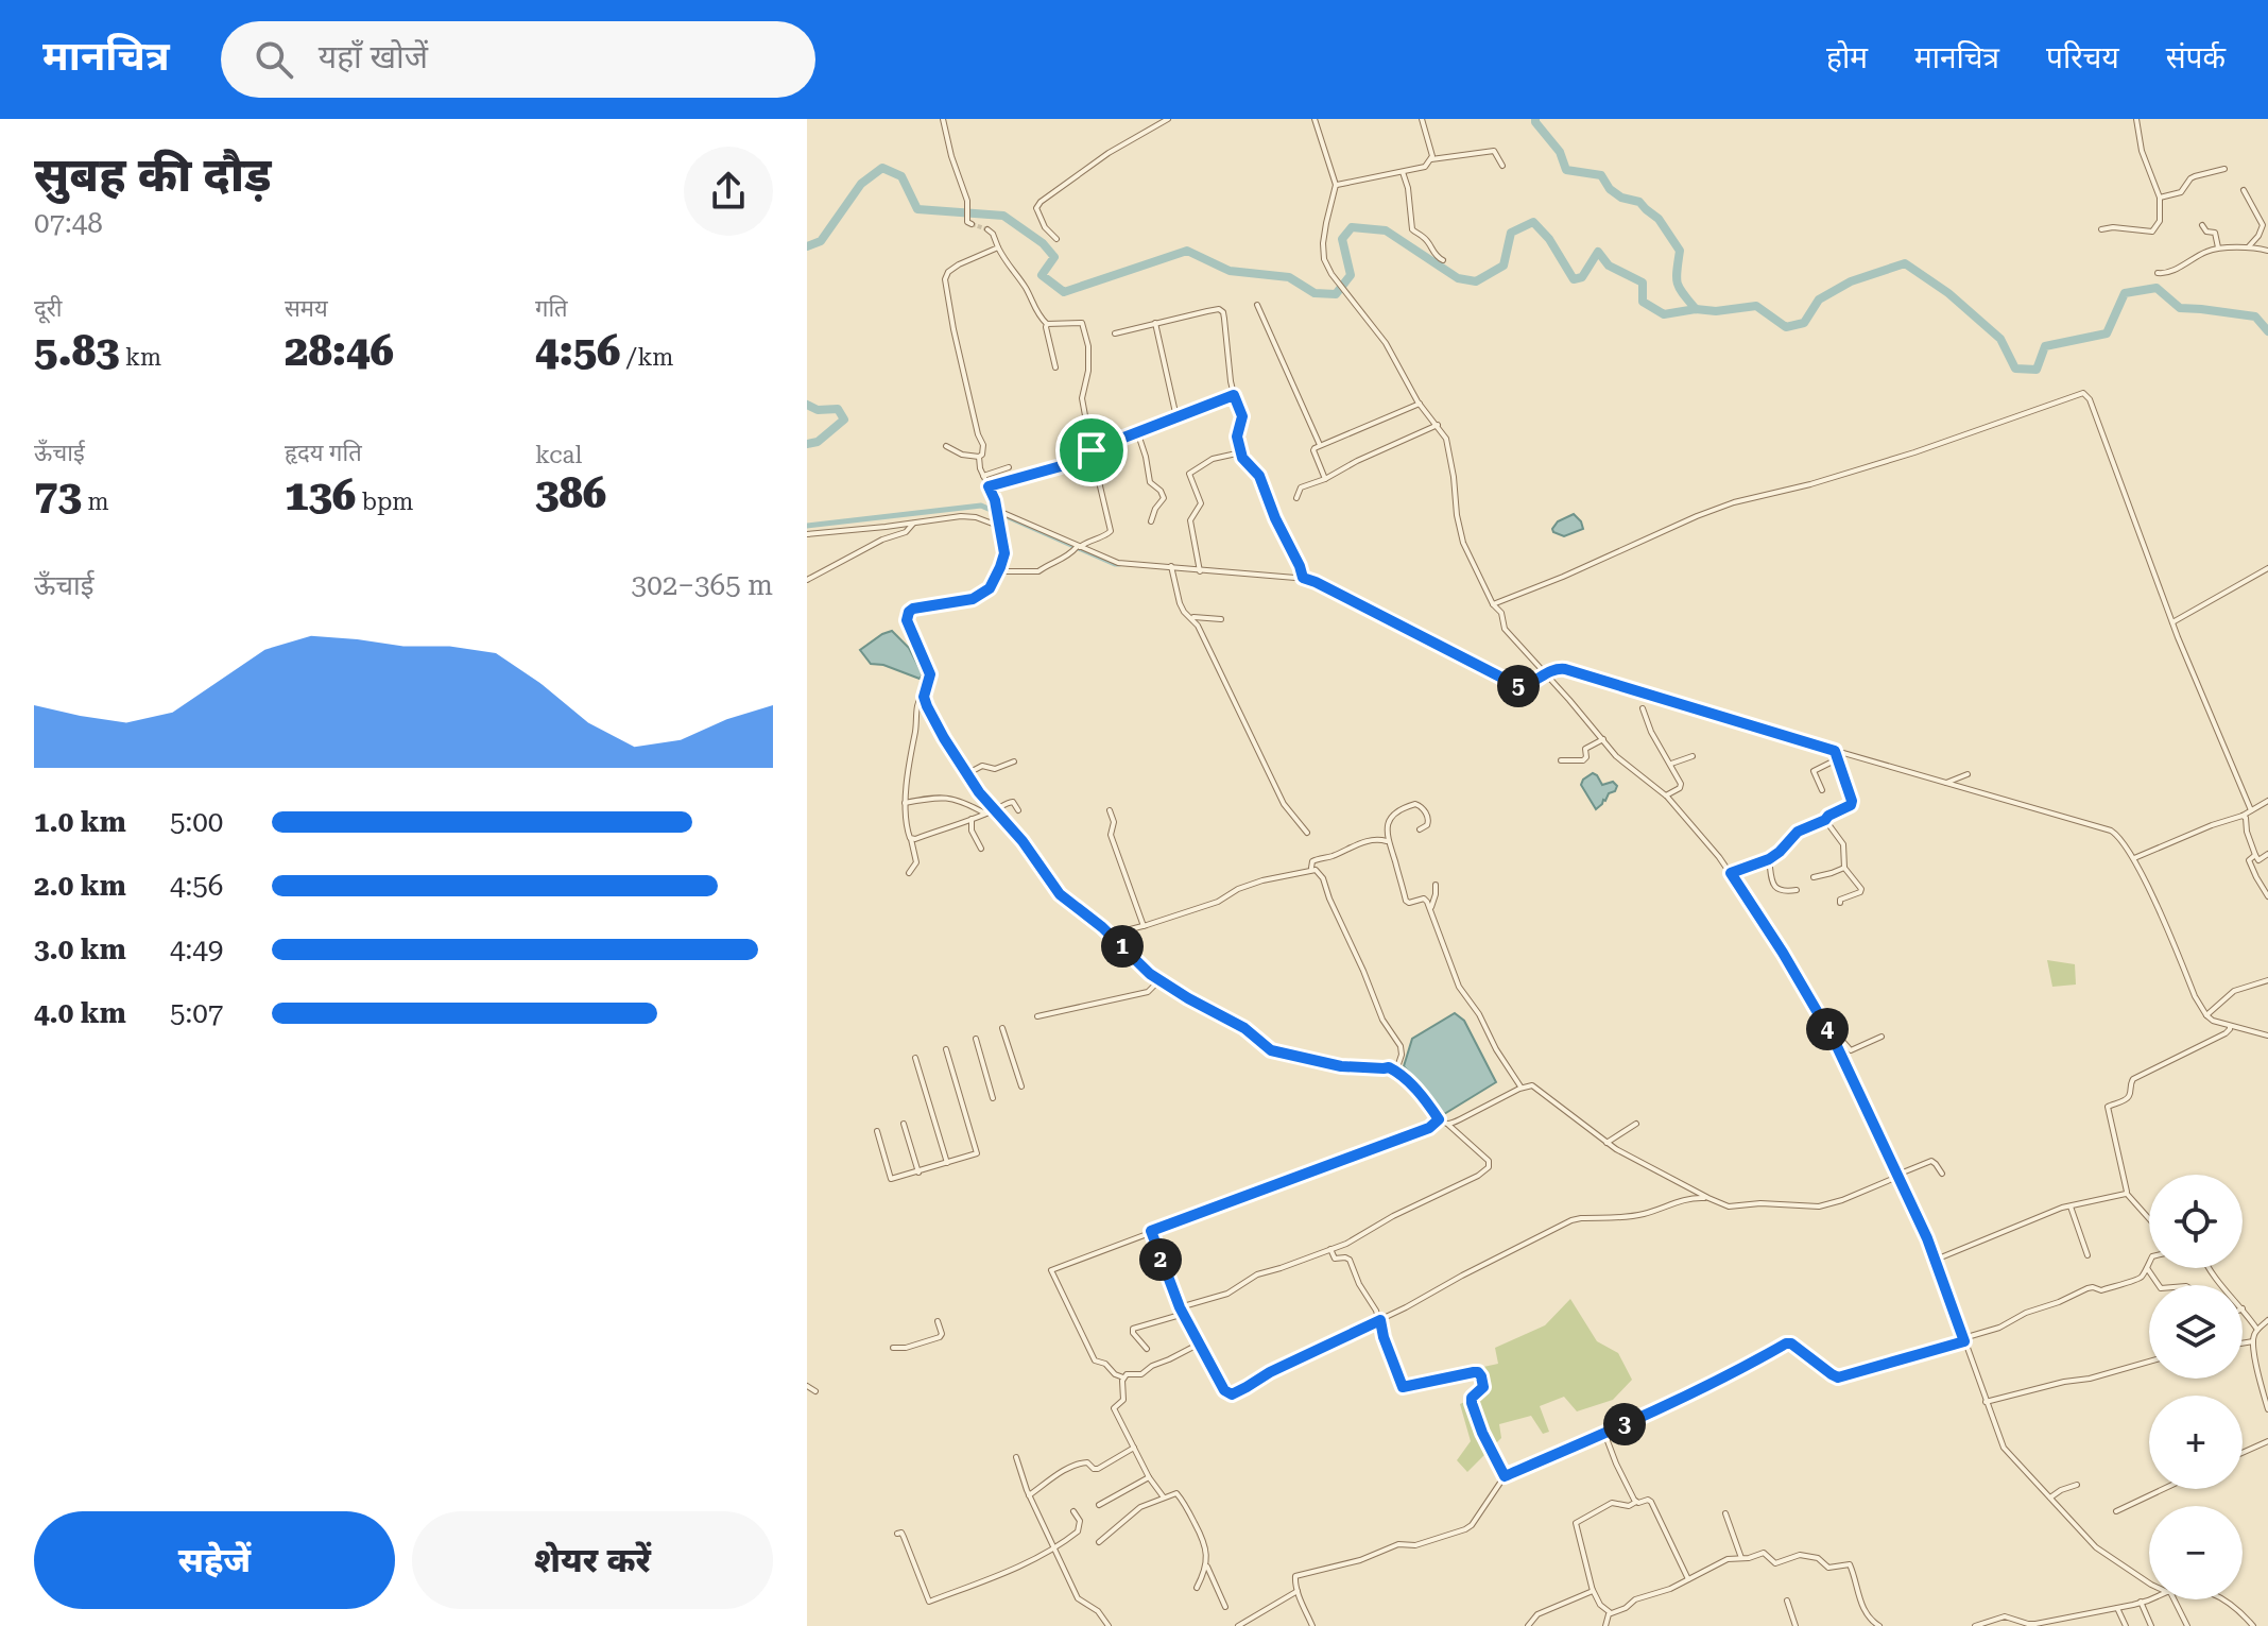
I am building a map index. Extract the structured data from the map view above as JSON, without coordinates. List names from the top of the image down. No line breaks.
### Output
{"page":{"header":"मानचित्र","search":"यहाँ खोजें","nav":["होम","मानचित्र","परिचय","संपर्क"],"heading":["सुबह की दौड़","07:48"],"stats":[["दूरी","5.83 km"],["समय","28:46"],["गति","4:56 /km"],["ऊँचाई","73 m"],["हृदय गति","136 bpm"],["kcal","386"]],"chart":["ऊँचाई","302–365 m"],"pins":["5","1","4","2","3"],"list":[{"name":"1.0 km","note":"5:00"},{"name":"2.0 km","note":"4:56"},{"name":"3.0 km","note":"4:49"},{"name":"4.0 km","note":"5:07"}],"map_buttons":["+","−"],"buttons":["सहेजें","शेयर करें"]}}
